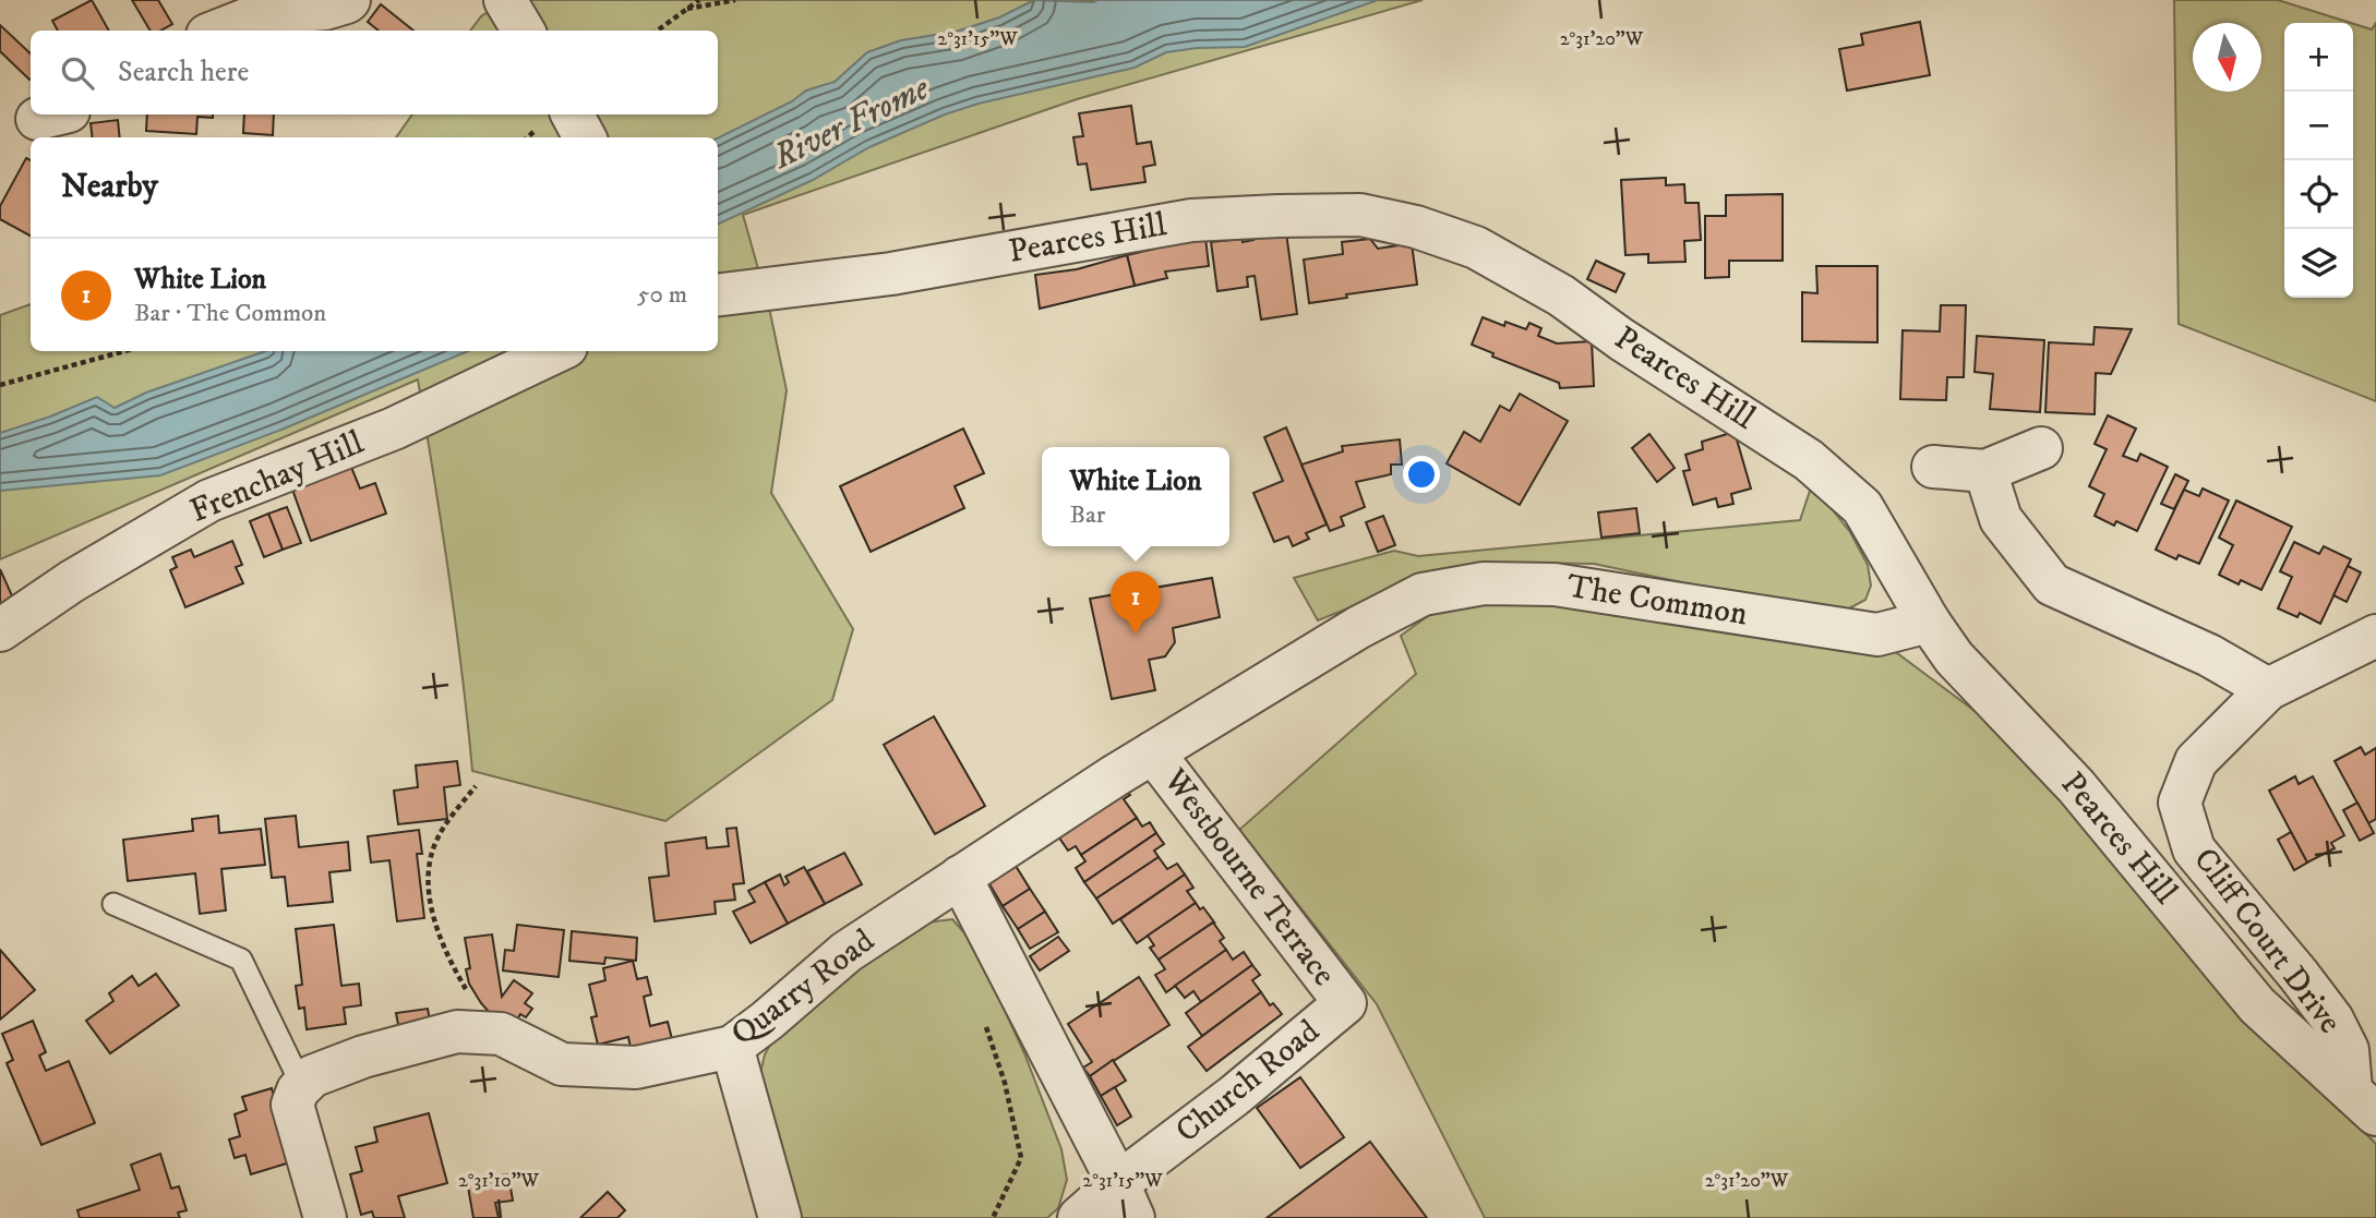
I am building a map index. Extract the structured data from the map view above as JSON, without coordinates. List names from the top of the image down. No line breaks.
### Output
{"streets":{"street":["Pearces Hill","Frenchay Hill","The Common","Westbourne Terrace","Cliff Court Drive","Quarry Road","Church Road"]},"crossings":[["Pearces Hill","The Common"],["Pearces Hill","Cliff Court Drive"],["The Common","Westbourne Terrace"],["The Common","Quarry Road"],["Westbourne Terrace","Quarry Road"],["Westbourne Terrace","Church Road"]],"water":["River Frome"],"north":"bottom","page":{"map_buttons":["+","−"],"search":"Search here","heading":"Nearby","list":[{"mark":"1","name":"White Lion","note":"Bar · The Common","value":"50 m"}],"popup":["White Lion","Bar"],"pins":"1"},"coordinates":["2°31'15\"W","2°31'20\"W","2°31'10\"W"]}
